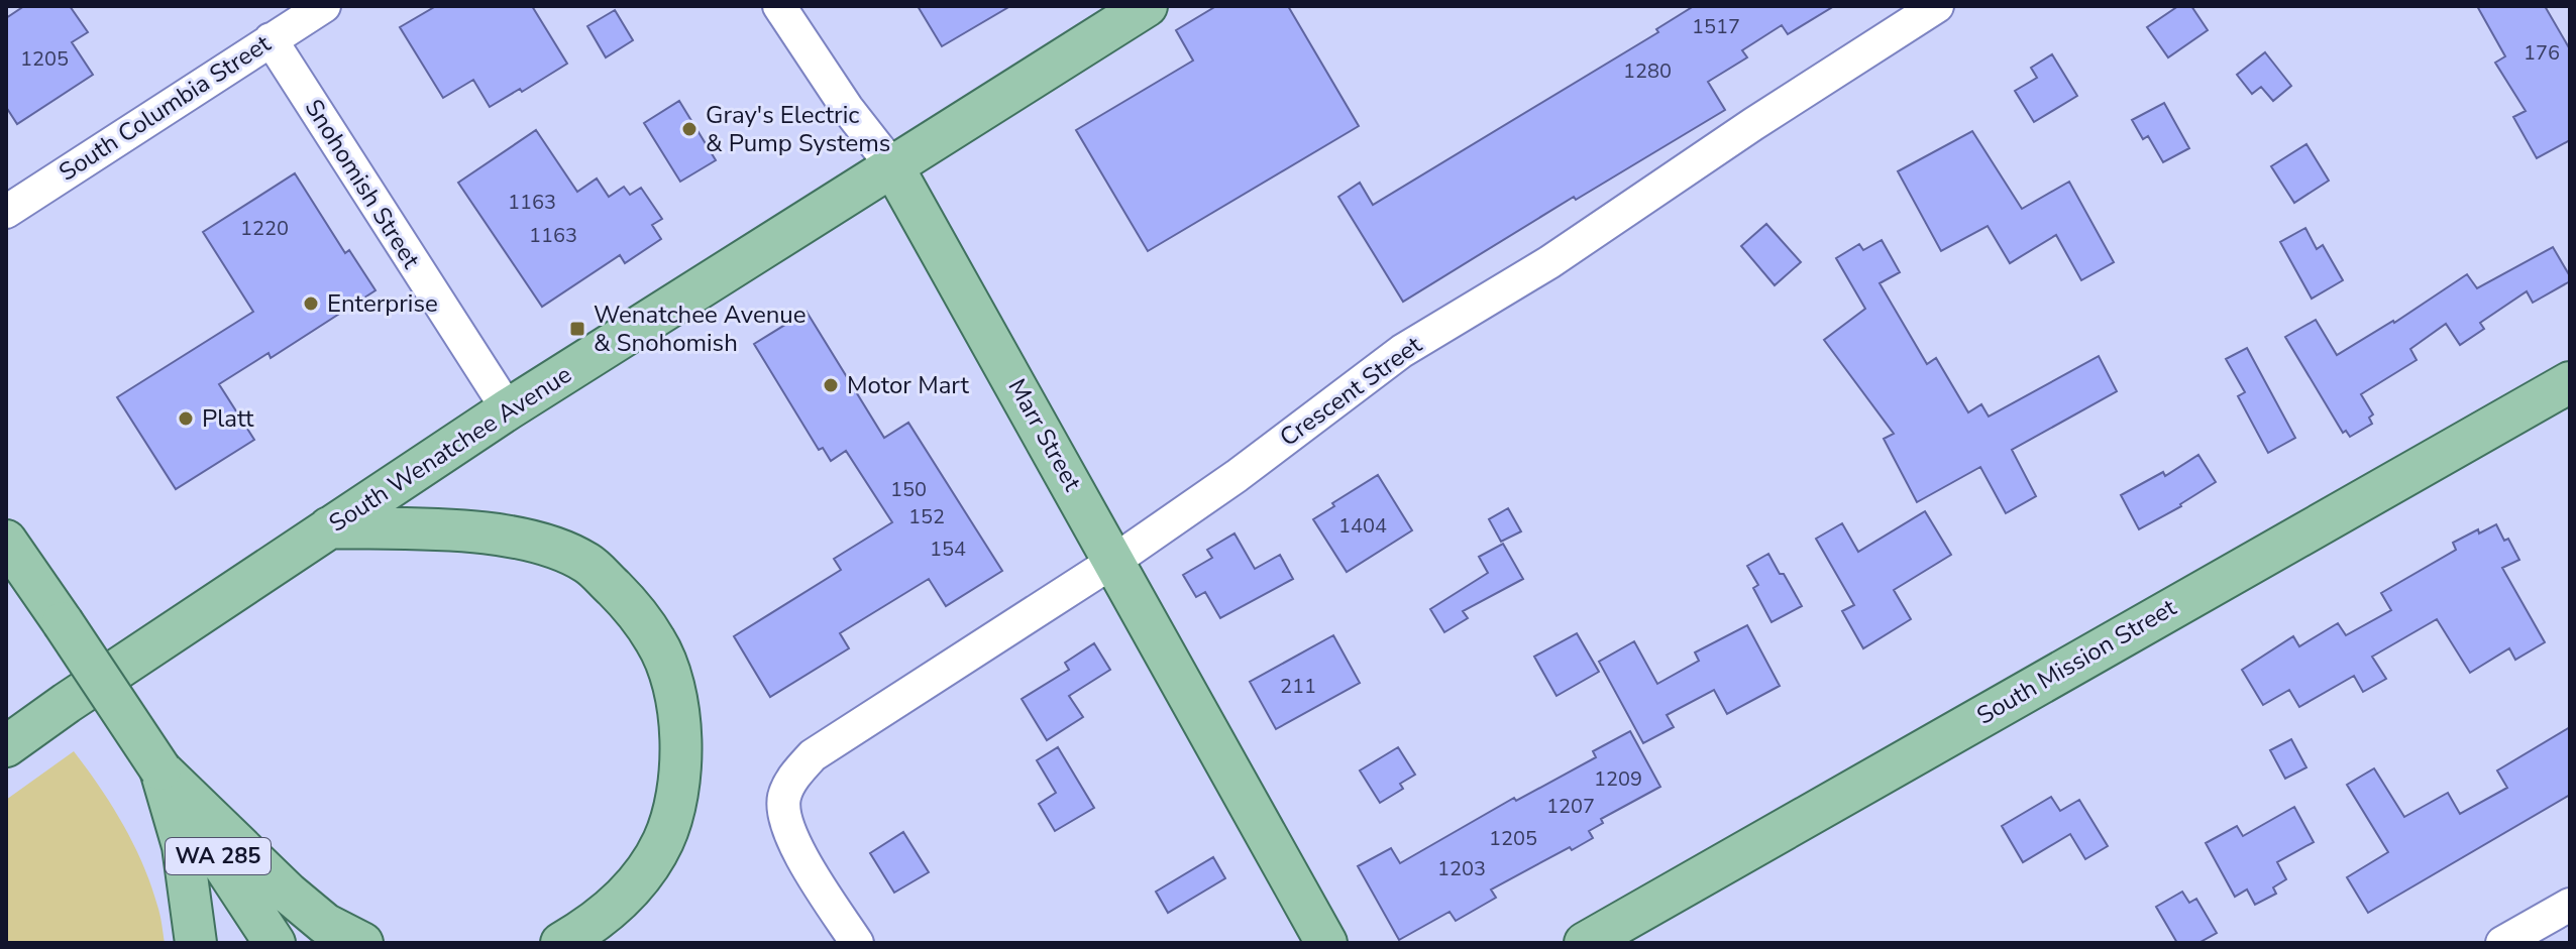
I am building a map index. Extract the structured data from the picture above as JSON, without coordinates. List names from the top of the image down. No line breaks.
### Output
{"streets":{"main road":["Marr Street","South Wenatchee Avenue","South Mission Street","WA 285"],"street":["South Columbia Street","Snohomish Street","Crescent Street"]},"crossings":[["South Columbia Street","Snohomish Street"],["Snohomish Street","South Wenatchee Avenue"],["Crescent Street","Marr Street"],["Marr Street","South Wenatchee Avenue"]],"places":{"other":["Gray's Electric & Pump Systems","Enterprise","Motor Mart","Platt"],"transit":["Wenatchee Avenue & Snohomish"]},"house_numbers":["1517","176","1205","1280","1163","1220","1163","150","152","1404","154","211","1209","1207","1205","1203"]}
